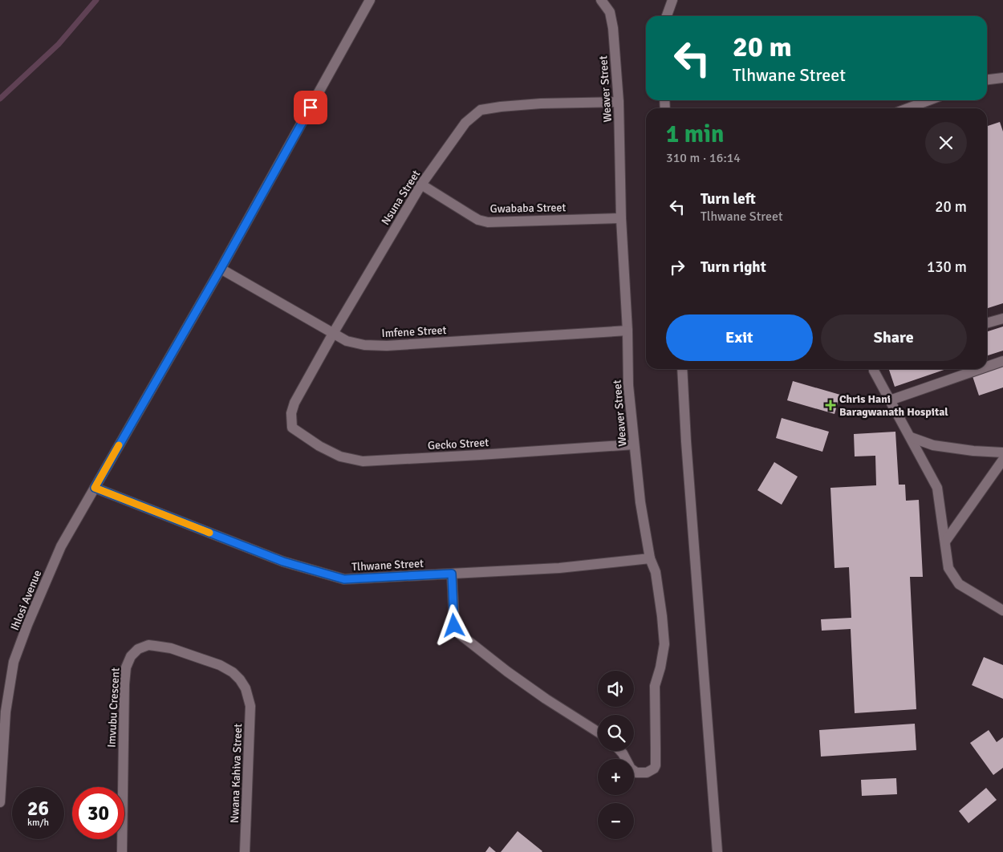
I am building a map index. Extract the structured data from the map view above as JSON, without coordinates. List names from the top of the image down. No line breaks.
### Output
{"streets":{"street":["Weaver Street","Nsuna Street","Gwababa Street","Imfene Street","Gecko Street","Tlhwane Street","Ihlosi Avenue","Imvubu Crescent","Nwana Kahiva Street"]},"crossings":[["Weaver Street","Nsuna Street"],["Weaver Street","Gwababa Street"],["Weaver Street","Imfene Street"],["Weaver Street","Gecko Street"],["Weaver Street","Tlhwane Street"],["Nsuna Street","Gwababa Street"],["Nsuna Street","Imfene Street"],["Nsuna Street","Gecko Street"],["Imfene Street","Ihlosi Avenue"],["Tlhwane Street","Ihlosi Avenue"],["Imvubu Crescent","Nwana Kahiva Street"]],"places":{"health":["Chris Hani Baragwanath Hospital"]},"page":{"turn":["20 m","Tlhwane Street"],"heading":["1 min","310 m · 16:14"],"list":[{"name":"Turn left","note":"Tlhwane Street","value":"20 m"},{"name":"Turn right","value":"130 m"}],"buttons":["Exit","Share"],"map_buttons":["+","−"],"speed":"26 km/h","limit":"30"}}
